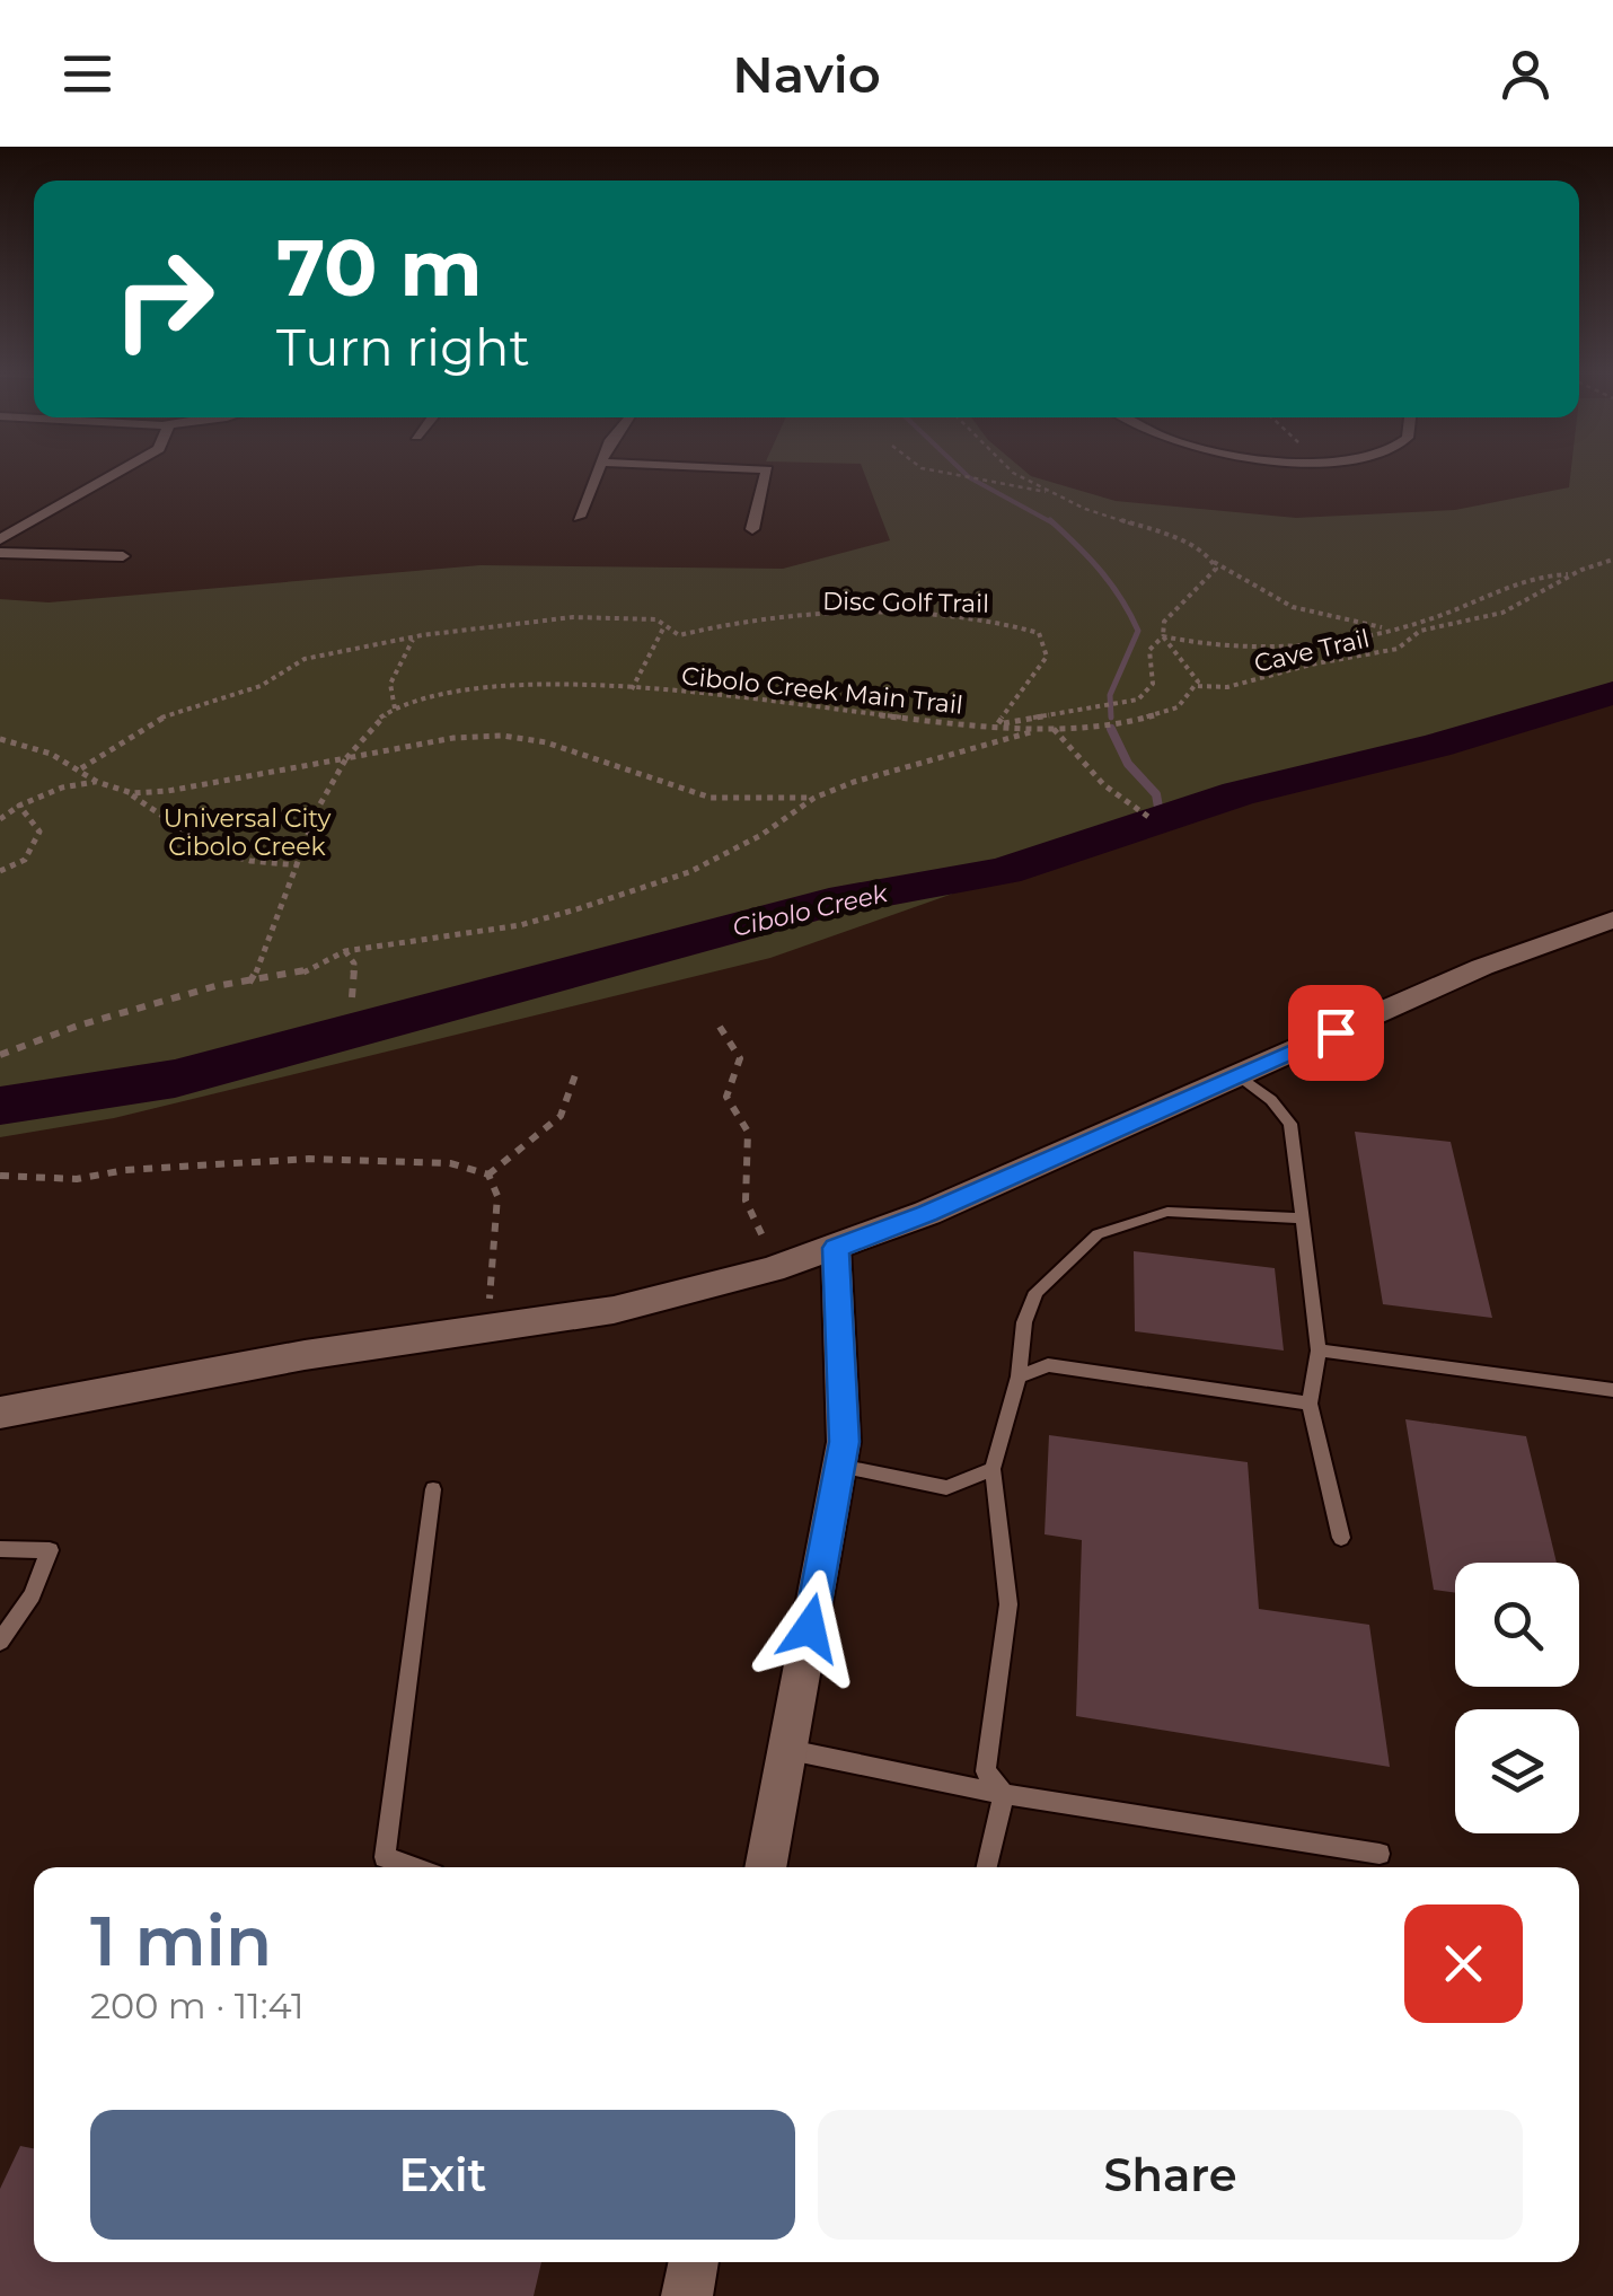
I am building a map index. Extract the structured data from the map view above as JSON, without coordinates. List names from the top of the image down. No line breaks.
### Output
{"streets":{"path":["Disc Golf Trail","Cave Trail","Cibolo Creek Main Trail"]},"crossings":[["Disc Golf Trail","Cibolo Creek Main Trail"],["Cave Trail","Cibolo Creek Main Trail"]],"water":["Cibolo Creek"],"parks":["Universal City Cibolo Creek"],"page":{"header":"Navio","turn":["70 m","Turn right"],"heading":["1 min","200 m · 11:41"],"buttons":["Exit","Share"]}}
